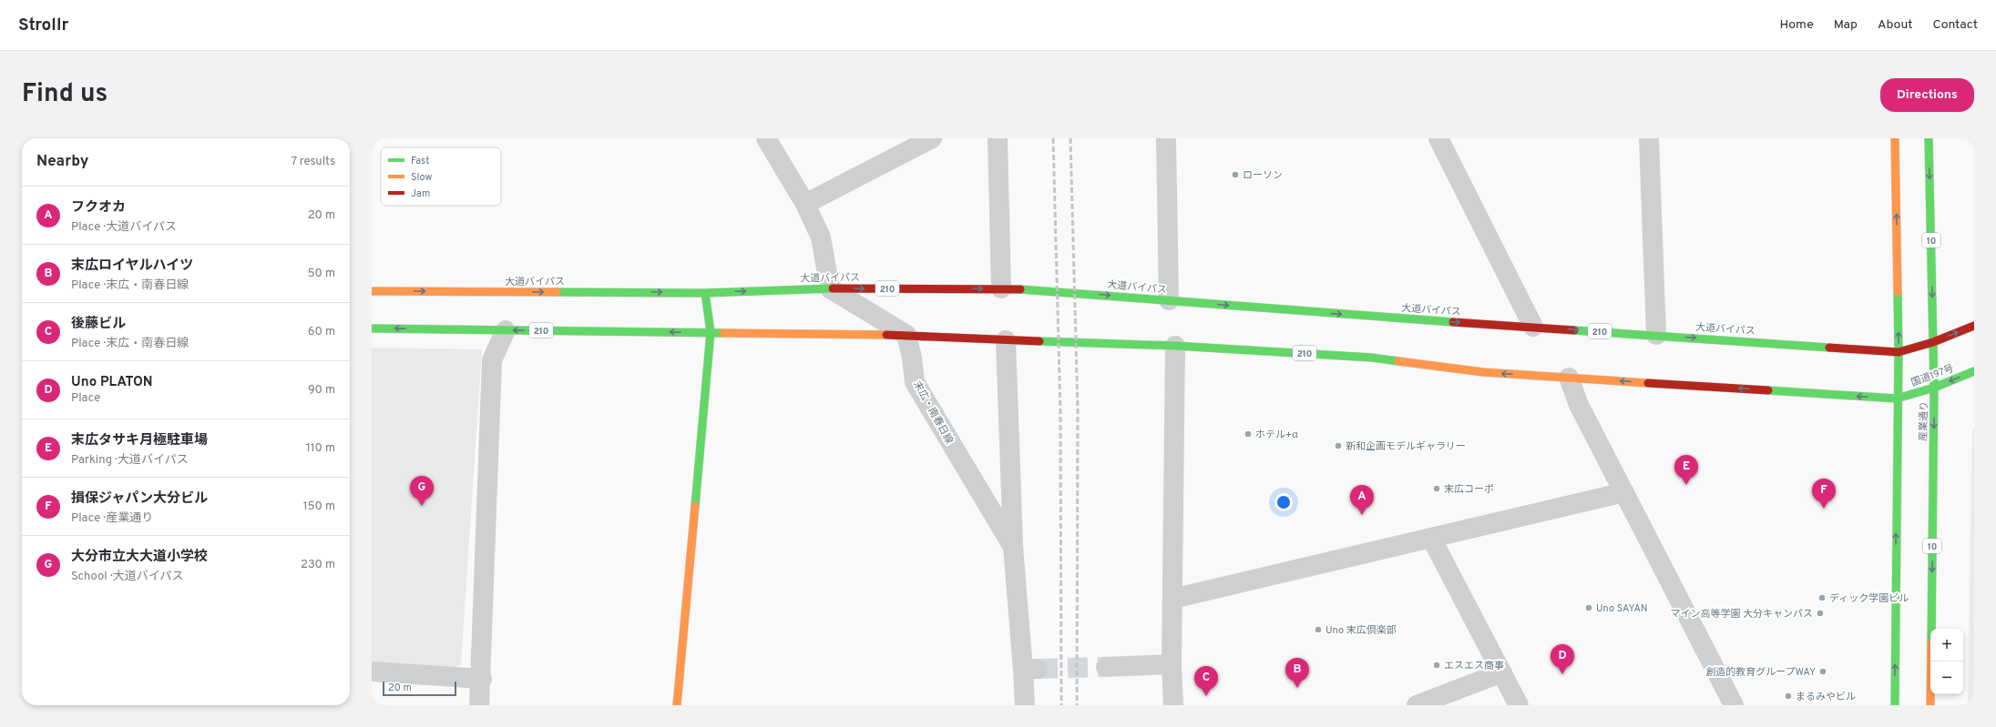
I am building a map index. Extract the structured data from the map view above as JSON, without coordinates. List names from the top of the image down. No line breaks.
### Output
{"streets":{"main road":["10","大道バイパス","210","国道197号","産業通り"],"street":["末広・南春日線"]},"crossings":[["210","国道197号"],["210","末広・南春日線"],["国道197号","産業通り"]],"places":["ローソン","ホテル+α","新和企画モデルギャラリー","末広コーポ","ディック学園ビル","Uno SAYAN","マイン高等学園 大分キャンパス","Uno 末広倶楽部","エスエス商事","創造的教育グループWAY","まるみやビル"],"legend":["Fast","Slow","Jam"],"scale_bar":"20 m","page":{"header":"Strollr","nav":["Home","Map","About","Contact"],"title":"Find us","buttons":"Directions","heading":["Nearby","7 results"],"list":[{"mark":"A","name":"フクオカ","note":"Place · 大道バイパス","value":"20 m"},{"mark":"B","name":"末広ロイヤルハイツ","note":"Place · 末広・南春日線","value":"50 m"},{"mark":"C","name":"後藤ビル","note":"Place · 末広・南春日線","value":"60 m"},{"mark":"D","name":"Uno PLATON","note":"Place","value":"90 m"},{"mark":"E","name":"末広タサキ月極駐車場","note":"Parking · 大道バイパス","value":"110 m"},{"mark":"F","name":"損保ジャパン大分ビル","note":"Place · 産業通り","value":"150 m"},{"mark":"G","name":"大分市立大大道小学校","note":"School · 大道バイパス","value":"230 m"}],"pins":["E","G","F","A","D","B","C"],"map_buttons":["+","−"],"scale":"20 m"}}
